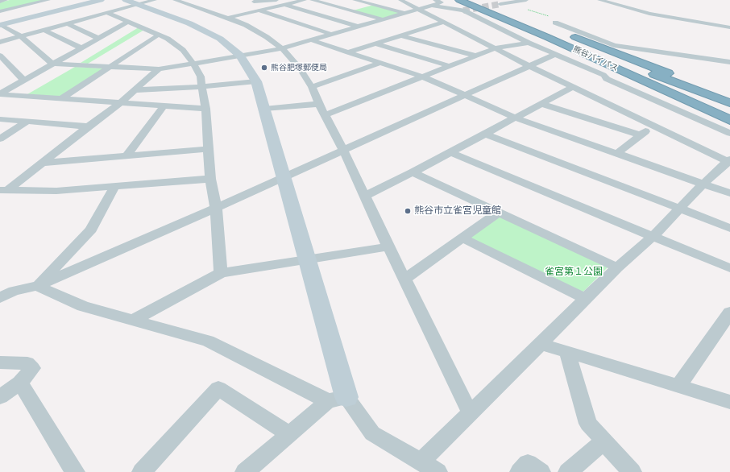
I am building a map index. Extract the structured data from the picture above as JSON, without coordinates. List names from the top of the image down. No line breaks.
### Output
{"streets":{"highway":["熊谷バイパス"]},"parks":["雀宮第１公園"],"places":["熊谷肥塚郵便局","熊谷市立雀宮児童館"]}
